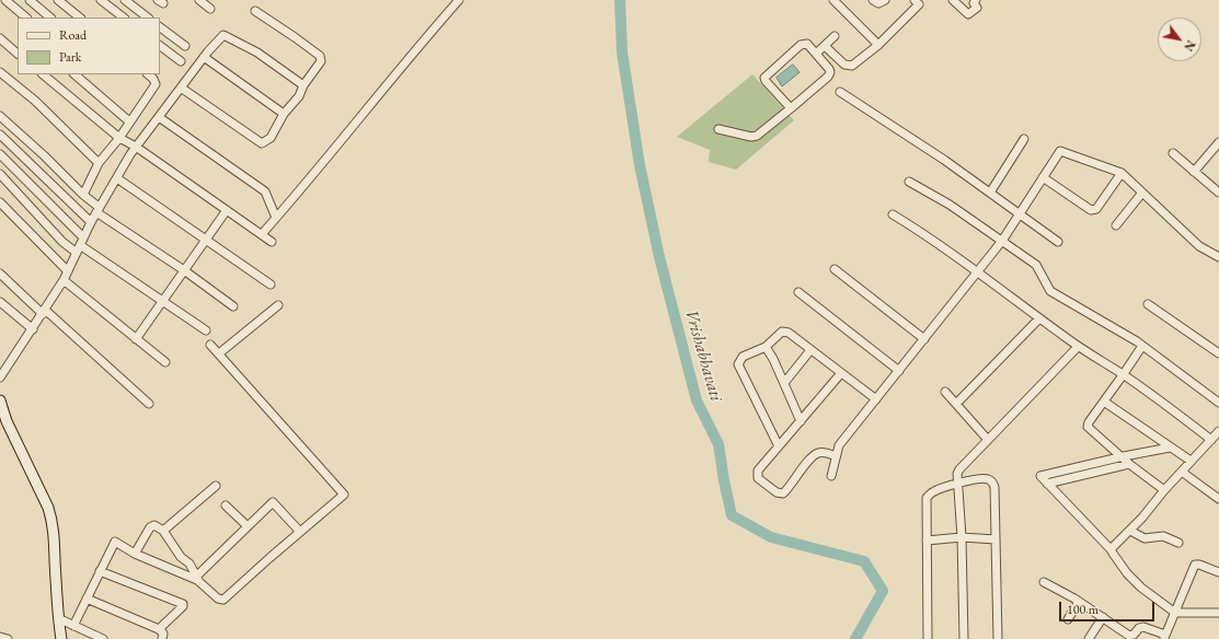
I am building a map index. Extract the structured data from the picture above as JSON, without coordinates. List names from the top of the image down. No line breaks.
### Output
{"water":["Vrishabhavati"],"legend":["Road","Park"],"scale_bar":"100 m","north":"bottom right"}
